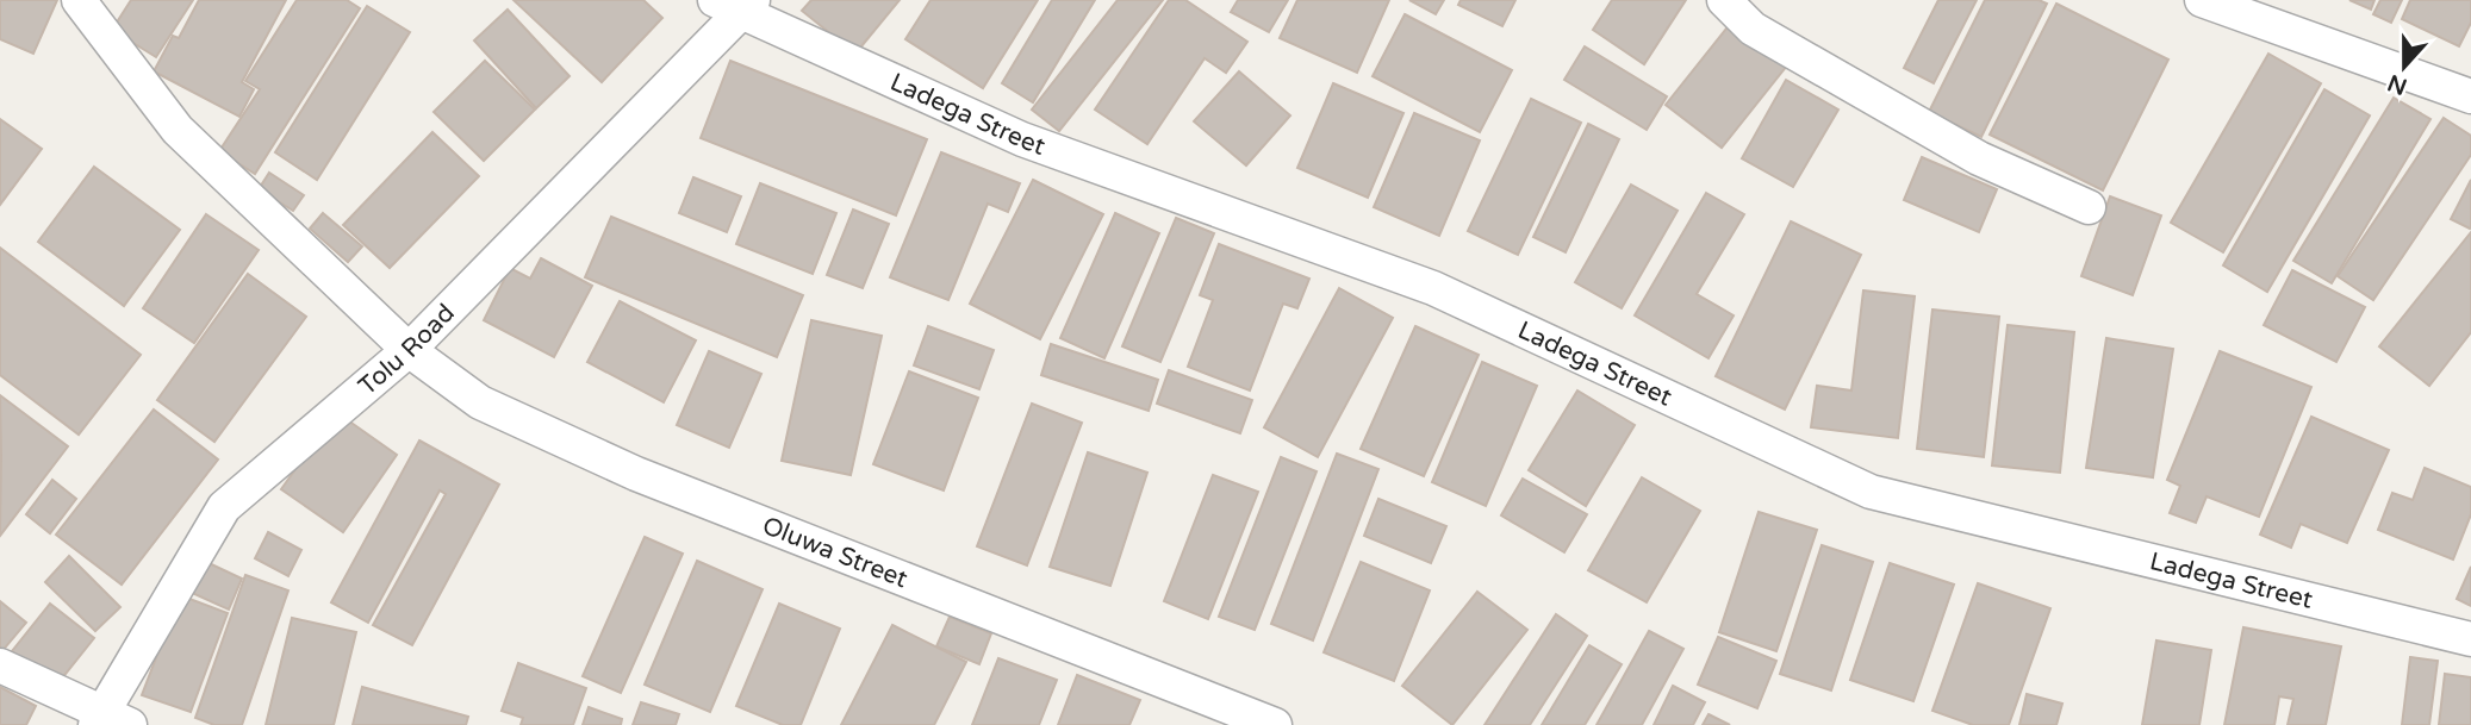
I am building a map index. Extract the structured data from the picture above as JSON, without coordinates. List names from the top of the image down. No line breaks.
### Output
{"streets":{"street":["Ladega Street","Tolu Road","Oluwa Street"]},"crossings":[["Ladega Street","Tolu Road"],["Tolu Road","Oluwa Street"]],"north":"bottom"}
